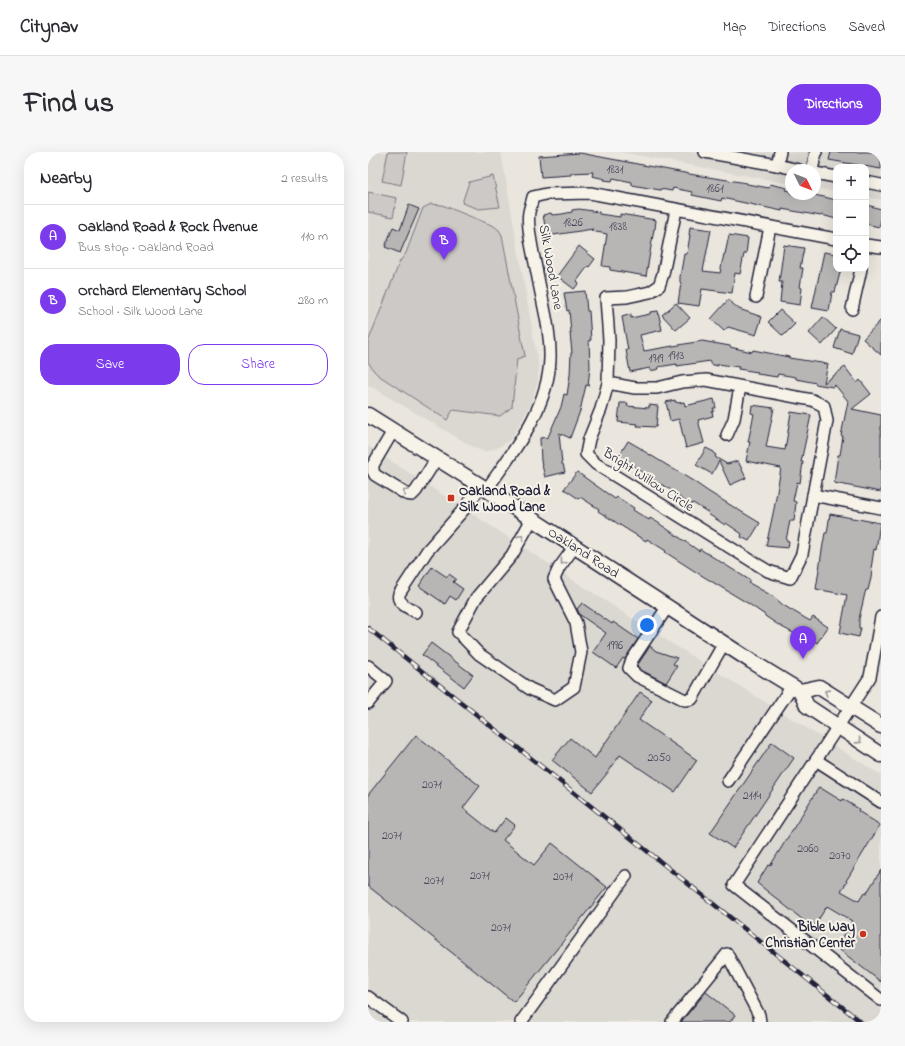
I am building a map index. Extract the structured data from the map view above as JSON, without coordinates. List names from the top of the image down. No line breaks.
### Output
{"streets":{"main road":["Oakland Road"],"street":["Silk Wood Lane","Bright Willow Circle"]},"crossings":[["Silk Wood Lane","Oakland Road"]],"places":{"transit":["Oakland Road & Silk Wood Lane"],"other":["Bible Way Christian Center"]},"house_numbers":["1831","1861","1826","1838","1913","1919","1996","2050","2071","2114","2071","2060","2070","2071","2071","2071","2071"],"north":"bottom right","page":{"header":"Citynav","nav":["Map","Directions","Saved"],"title":"Find us","buttons":["Directions",["Save","Share"]],"heading":["Nearby","2 results"],"map_buttons":["+","−"],"list":[{"mark":"A","name":"Oakland Road & Rock Avenue","note":"Bus stop · Oakland Road","value":"110 m"},{"mark":"B","name":"Orchard Elementary School","note":"School · Silk Wood Lane","value":"280 m"}],"pins":["B","A"]}}
